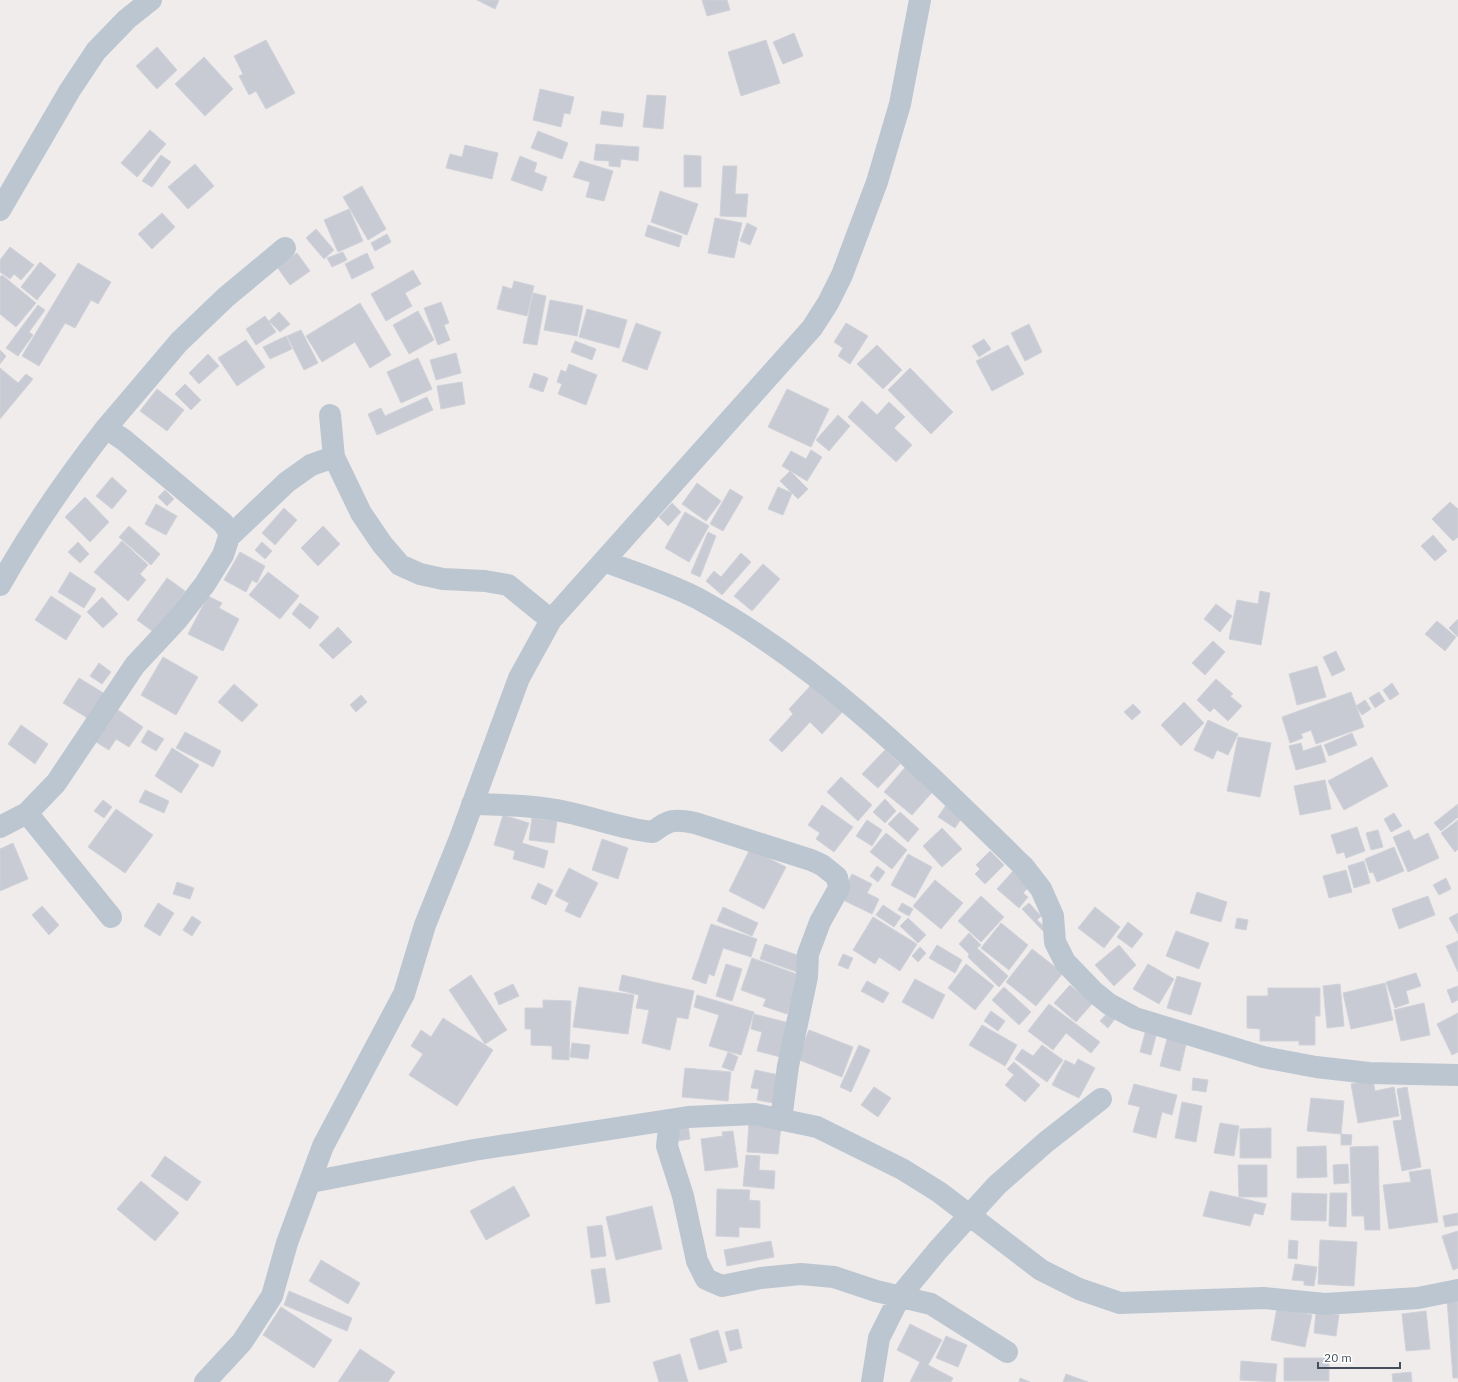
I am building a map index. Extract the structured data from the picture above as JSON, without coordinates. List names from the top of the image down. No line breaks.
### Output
{"scale_bar":"20 m"}
